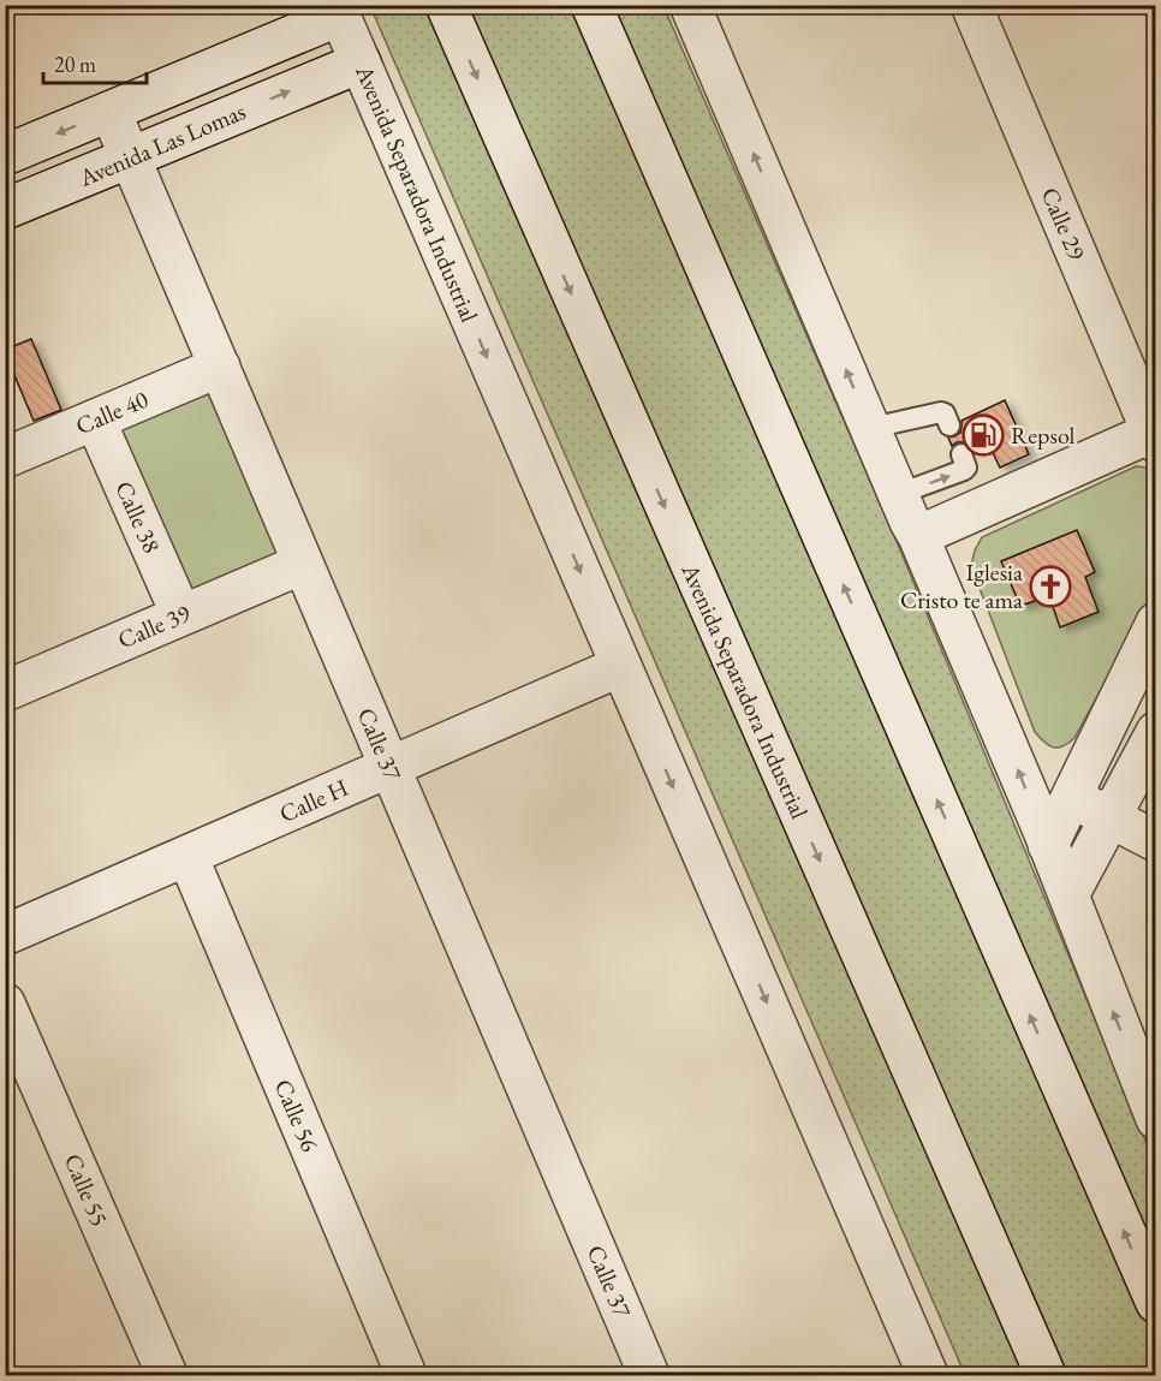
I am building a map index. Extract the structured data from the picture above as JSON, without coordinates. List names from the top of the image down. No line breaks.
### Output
{"streets":{"street":["Avenida Las Lomas","Avenida Separadora Industrial","Calle 29","Calle 40","Calle 38","Calle 39","Calle 37","Calle H","Calle 56","Calle 55"]},"crossings":[["Avenida Las Lomas","Avenida Separadora Industrial"],["Avenida Las Lomas","Calle 37"],["Avenida Separadora Industrial","Calle H"],["Calle 40","Calle 38"],["Calle 40","Calle 37"],["Calle 38","Calle 39"],["Calle 39","Calle 37"],["Calle 37","Calle H"],["Calle H","Calle 56"]],"places":{"fuel station":["Repsol"],"church":["Iglesia Cristo te ama"]},"scale_bar":"20 m"}
